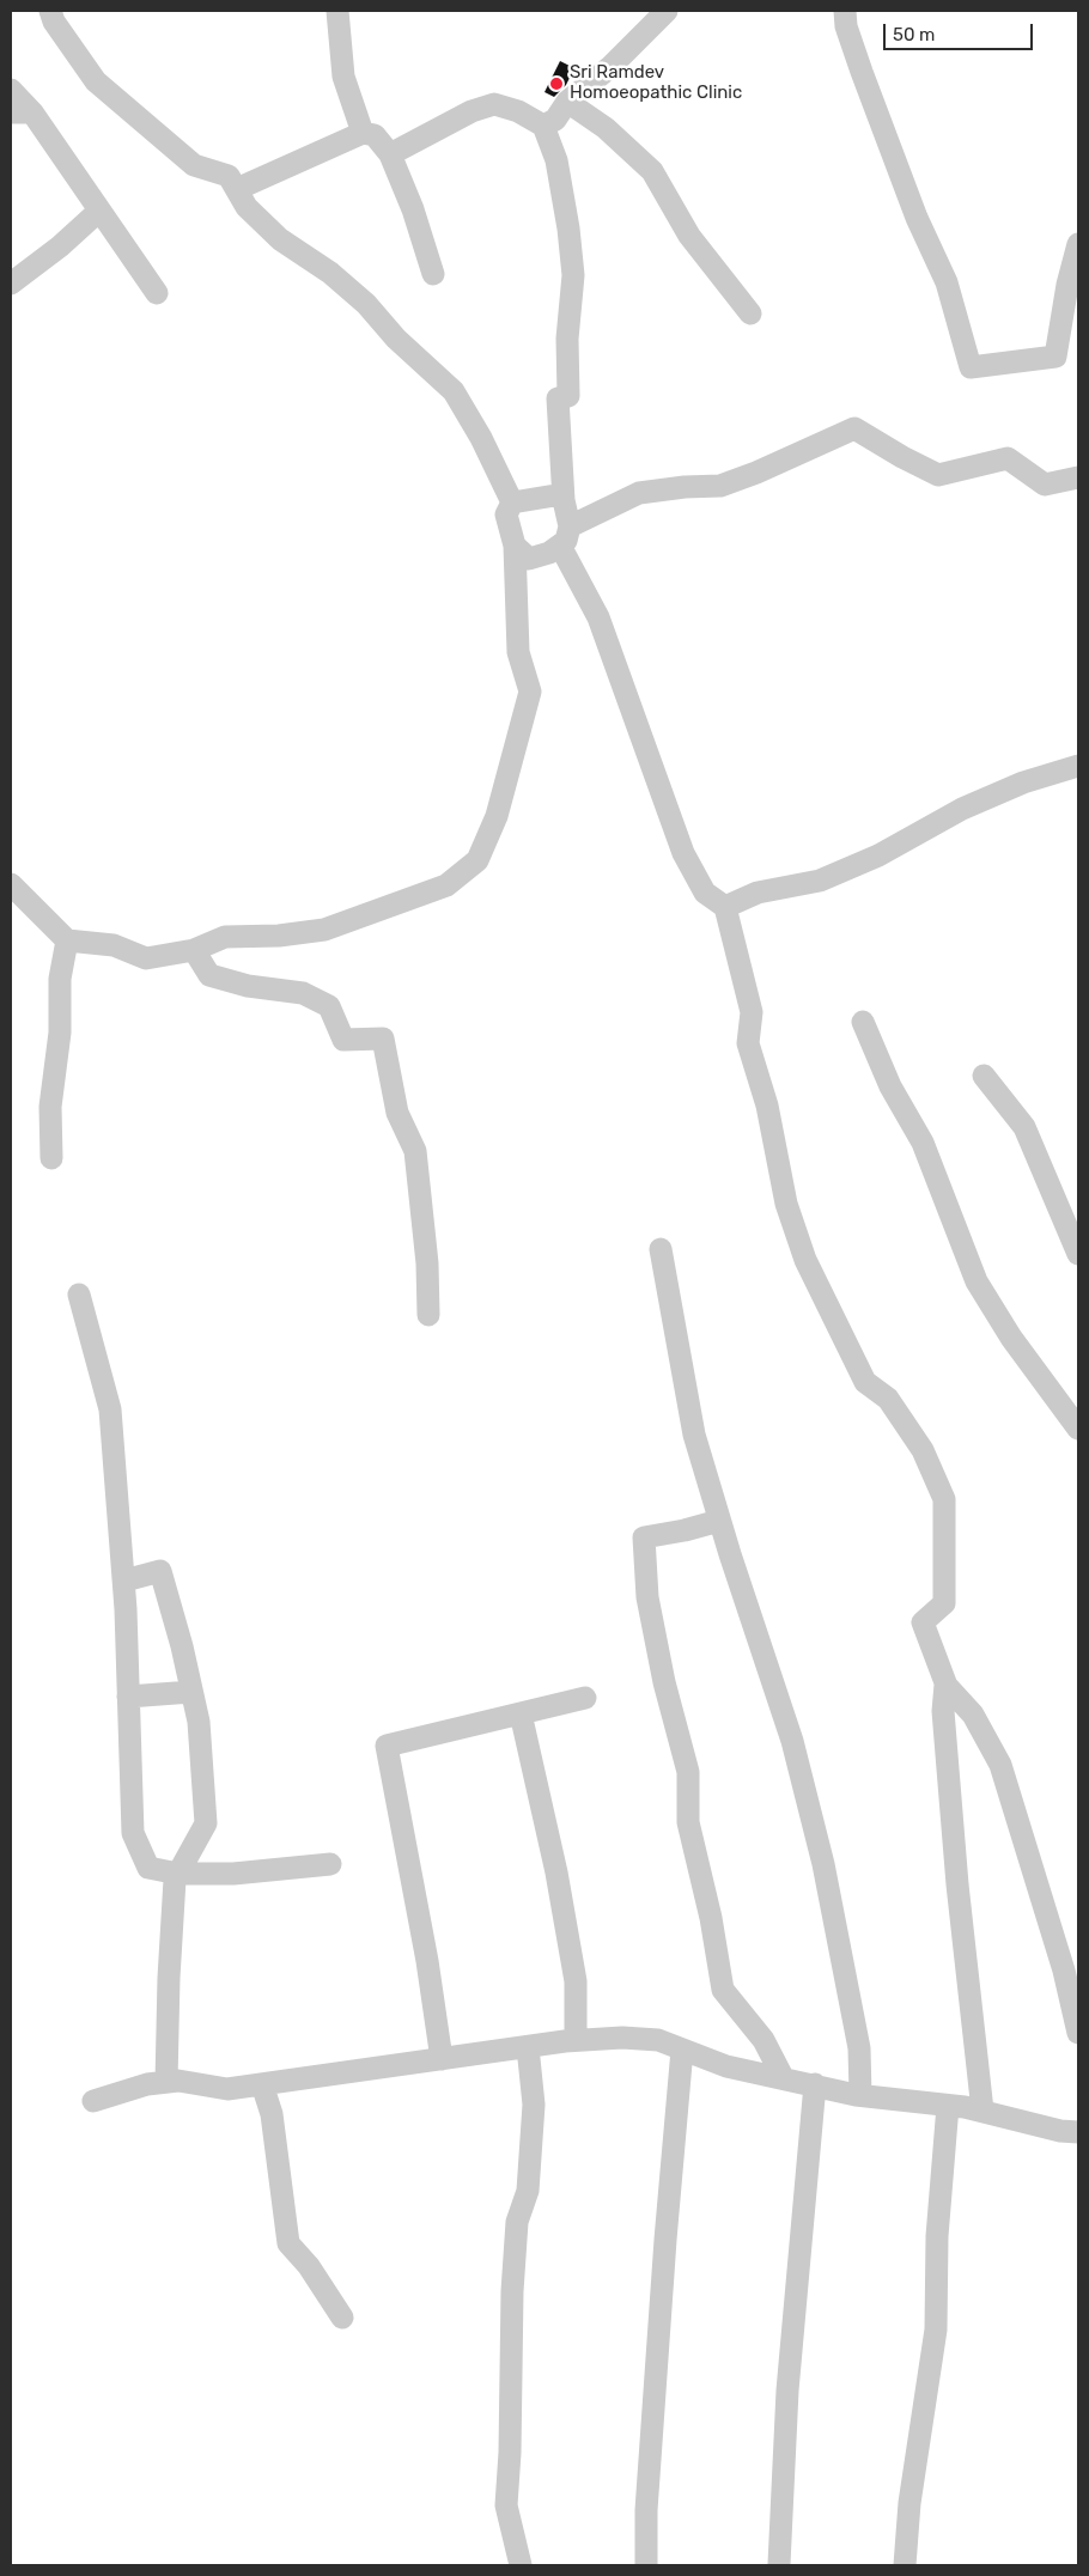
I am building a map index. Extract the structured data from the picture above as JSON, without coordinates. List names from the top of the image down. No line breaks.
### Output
{"places":["Sri Ramdev Homoeopathic Clinic"],"scale_bar":"50 m"}
